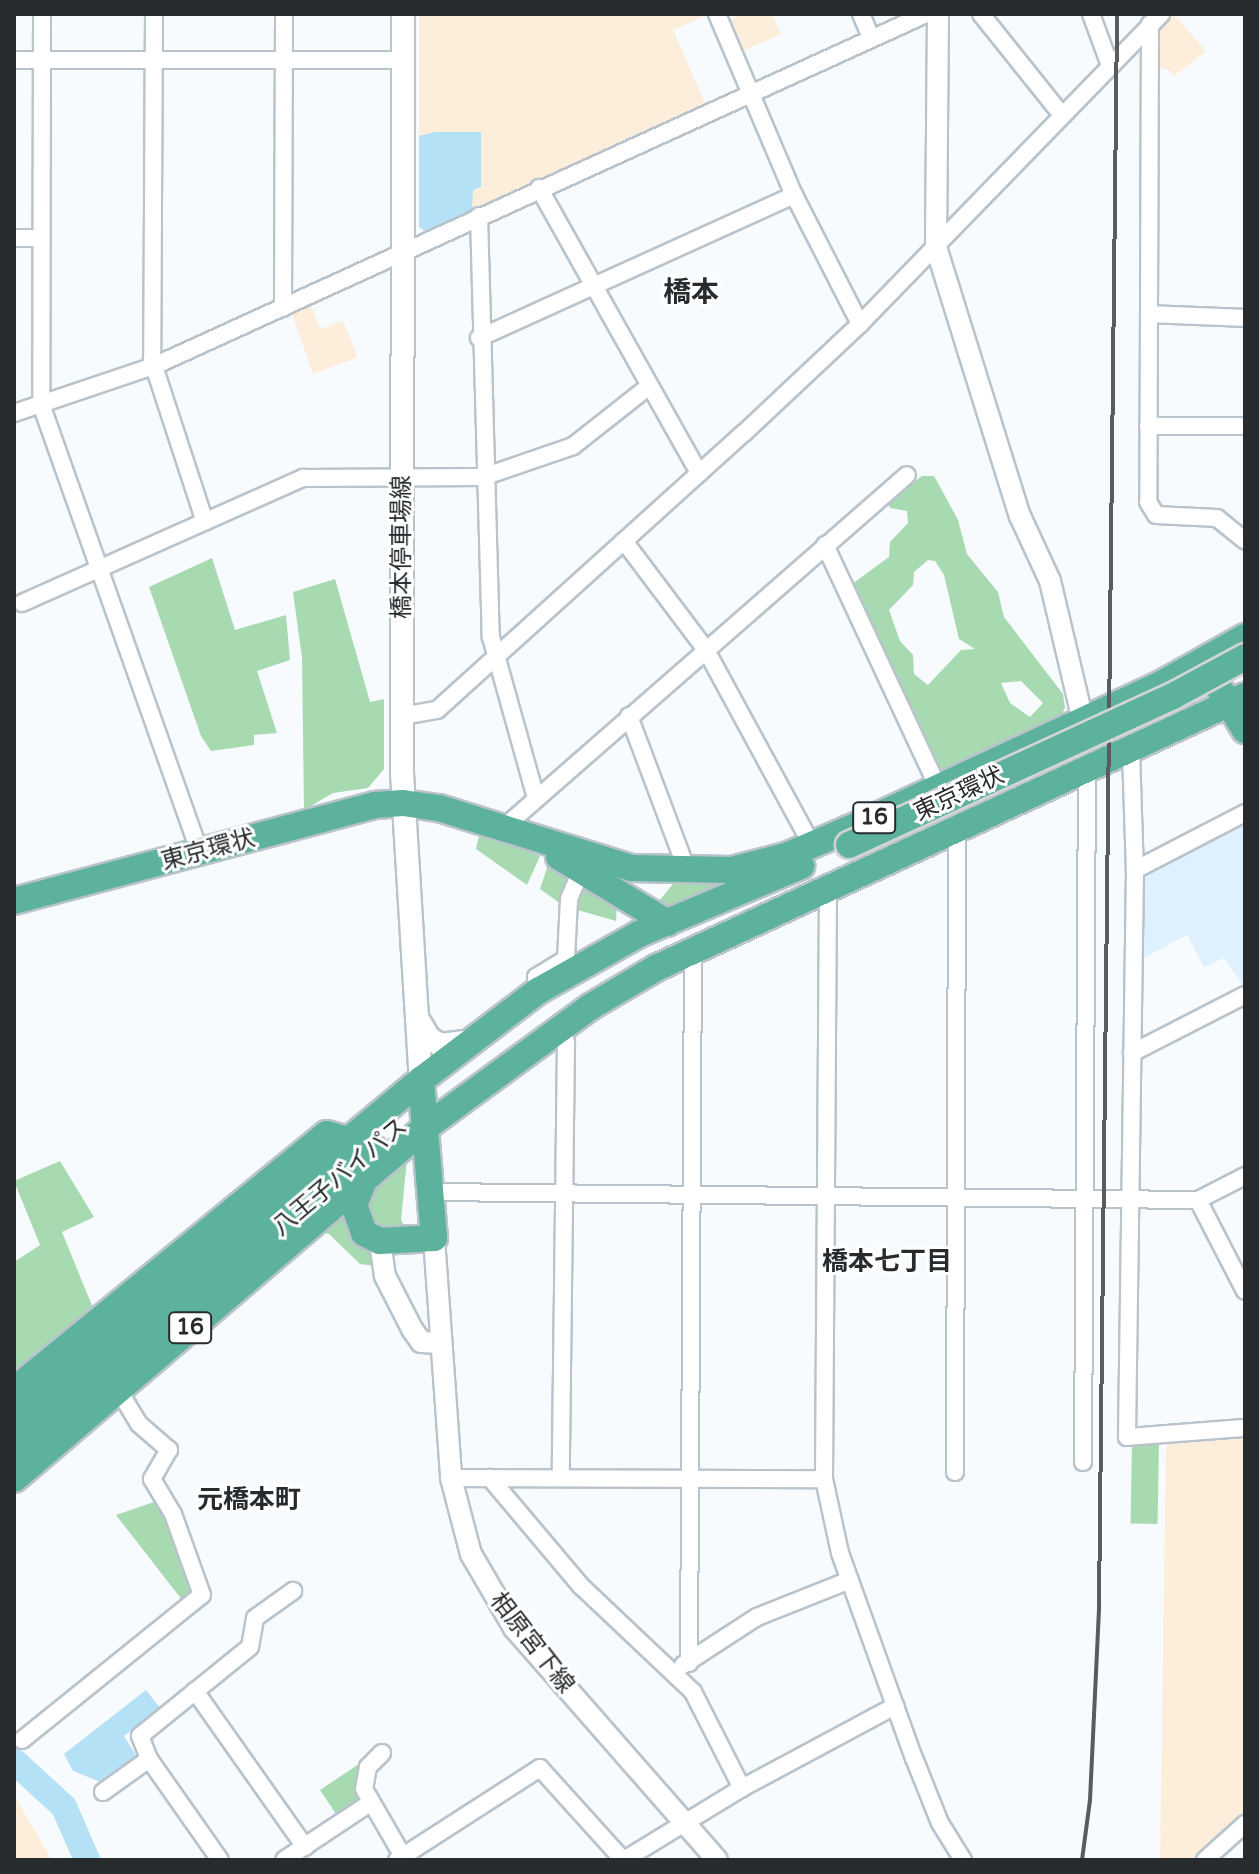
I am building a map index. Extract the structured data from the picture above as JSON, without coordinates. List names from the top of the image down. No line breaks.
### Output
{"streets":{"highway":["東京環状","16","八王子バイパス"],"main road":["橋本停車場線"],"street":["相原宮下線"]},"crossings":[["橋本停車場線","東京環状"],["橋本停車場線","16"],["橋本停車場線","八王子バイパス"],["東京環状","16"],["東京環状","八王子バイパス"],["16","八王子バイパス"]],"districts":["橋本","橋本七丁目","元橋本町"]}
